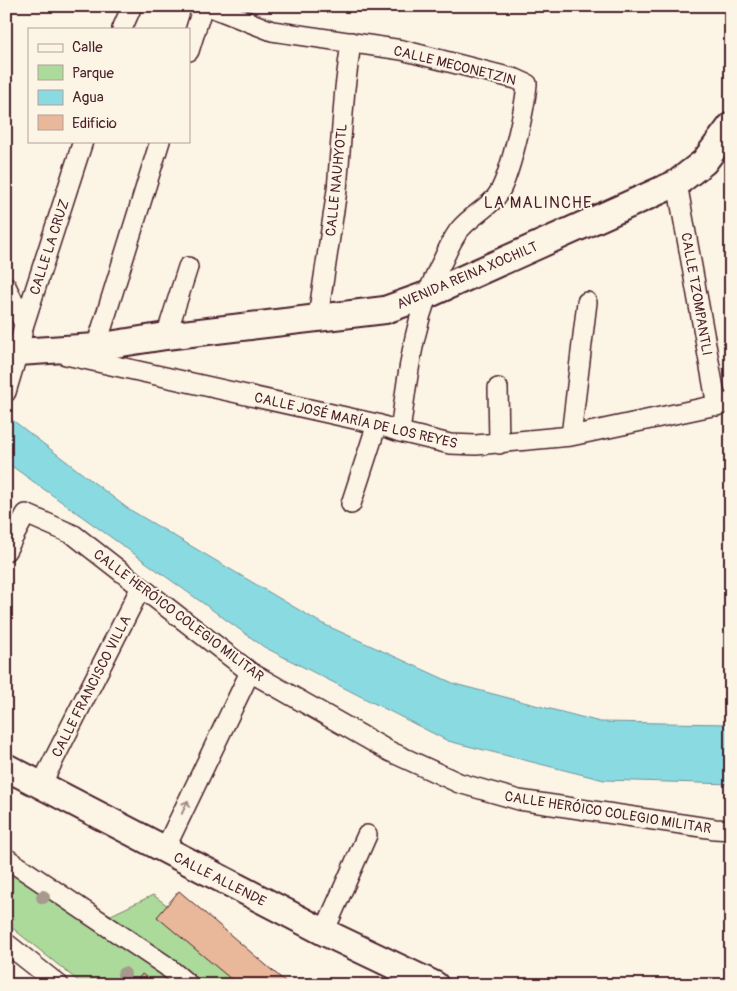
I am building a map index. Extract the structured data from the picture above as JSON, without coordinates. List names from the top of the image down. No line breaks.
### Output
{"streets":{"main road":["AVENIDA REINA XOCHILT","CALLE ALLENDE"],"street":["CALLE MECONETZIN","CALLE NAUHYOTL","CALLE LA CRUZ","CALLE TZOMPANTLI","CALLE JOSÉ MARÍA DE LOS REYES","CALLE HERÓICO COLEGIO MILITAR","CALLE FRANCISCO VILLA"]},"crossings":[["CALLE MECONETZIN","CALLE NAUHYOTL"],["CALLE MECONETZIN","AVENIDA REINA XOCHILT"],["CALLE NAUHYOTL","AVENIDA REINA XOCHILT"],["CALLE LA CRUZ","AVENIDA REINA XOCHILT"],["CALLE LA CRUZ","CALLE JOSÉ MARÍA DE LOS REYES"],["AVENIDA REINA XOCHILT","CALLE TZOMPANTLI"],["AVENIDA REINA XOCHILT","CALLE JOSÉ MARÍA DE LOS REYES"],["CALLE TZOMPANTLI","CALLE JOSÉ MARÍA DE LOS REYES"],["CALLE HERÓICO COLEGIO MILITAR","CALLE FRANCISCO VILLA"],["CALLE FRANCISCO VILLA","CALLE ALLENDE"]],"districts":["LA MALINCHE"],"legend":["Calle","Parque","Agua","Edificio"]}
